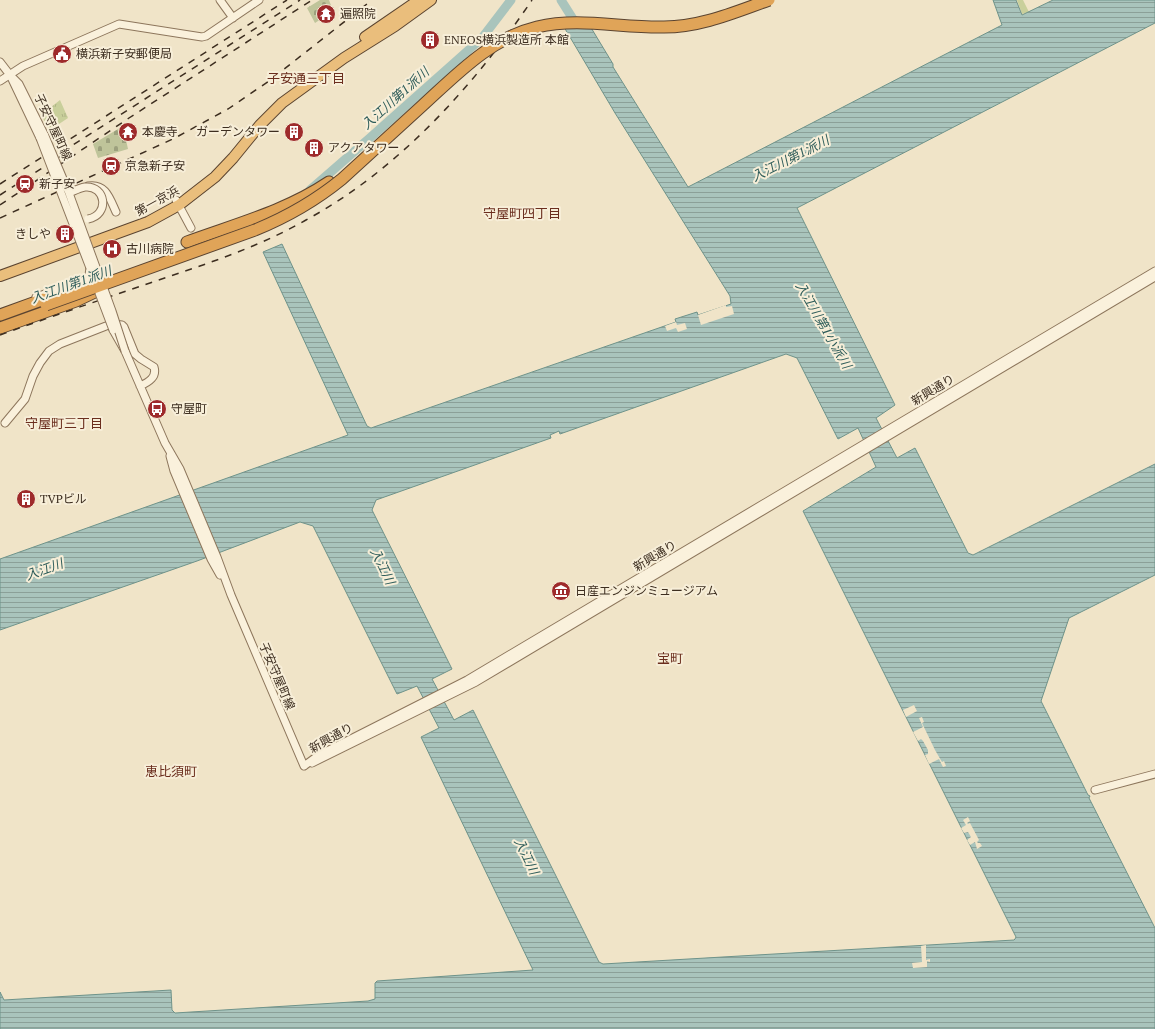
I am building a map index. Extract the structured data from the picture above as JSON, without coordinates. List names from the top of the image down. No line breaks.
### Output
{"streets":{"highway":["第一京浜"],"street":["子安守屋町線","新興通り"]},"crossings":[["子安守屋町線","新興通り"]],"districts":["子安通三丁目","守屋町四丁目","守屋町三丁目","宝町","恵比須町"],"water":["入江川第1派川","入江川第1小派川","入江川"],"places":{"temple":["遍照院","本慶寺"],"building":["ENEOS横浜製造所 本館","ガーデンタワー","アクアタワー","きしや","TVPビル"],"public building":["横浜新子安郵便局"],"station":["京急新子安","新子安"],"hospital":["古川病院"],"bus stop":["守屋町"],"museum":["日産エンジンミュージアム"]}}
